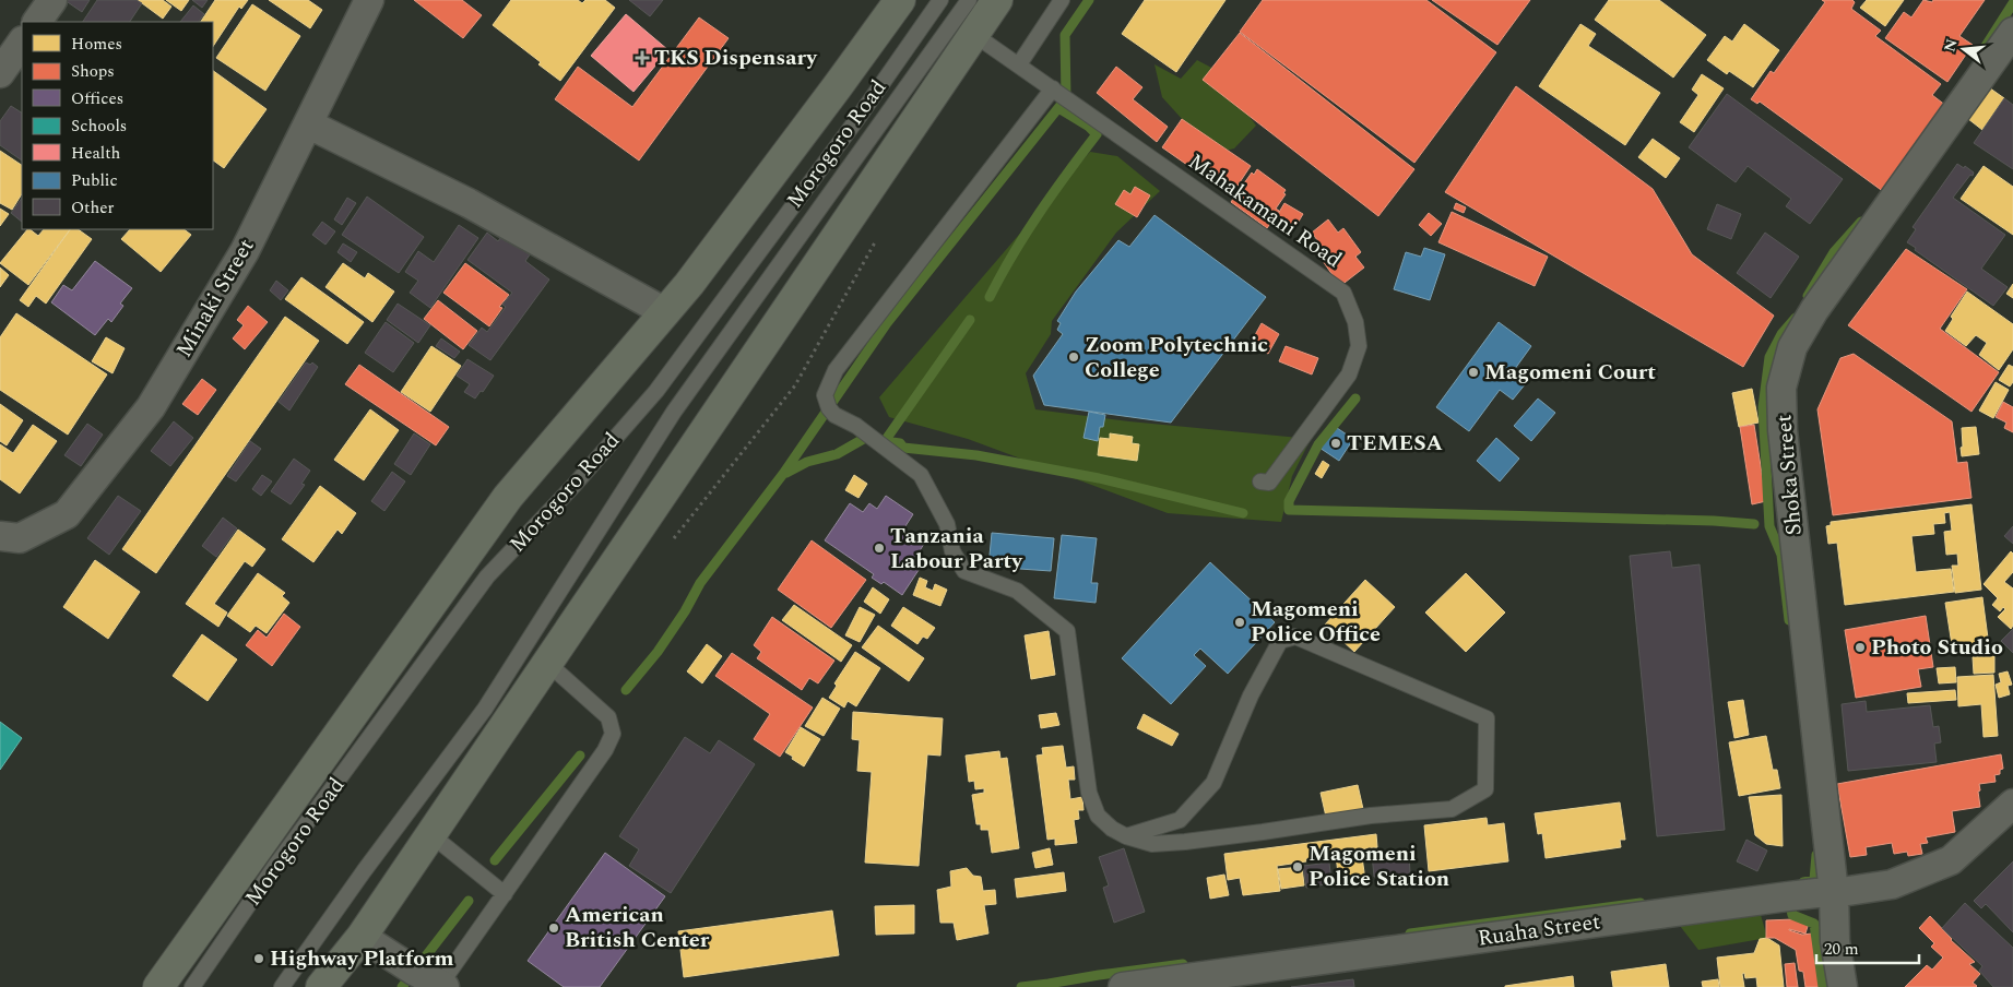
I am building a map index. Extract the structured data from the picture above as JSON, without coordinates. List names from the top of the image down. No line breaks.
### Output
{"streets":{"highway":["Morogoro Road"],"street":["Minaki Street","Shoka Street","Ruaha Street"],"lane":["Mahakamani Road"]},"crossings":[["Shoka Street","Ruaha Street"]],"places":{"health":["TKS Dispensary"],"other":["Zoom Polytechnic College","Magomeni Court","TEMESA","Tanzania Labour Party","Magomeni Police Office","Photo Studio","Magomeni Police Station","American British Center","Highway Platform"]},"legend":["Homes","Shops","Offices","Schools","Health","Public","Other"],"scale_bar":"20 m","north":"left"}
